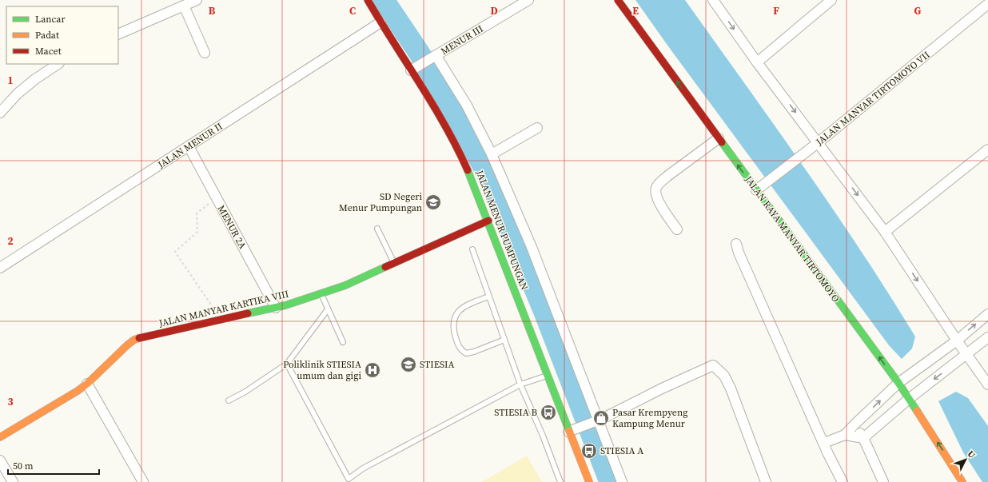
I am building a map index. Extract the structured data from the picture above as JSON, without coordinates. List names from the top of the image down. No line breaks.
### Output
{"streets":{"street":["MENUR III","JALAN MANYAR TIRTOMOYO VII","JALAN MENUR II","MENUR 2A","JALAN MENUR PUMPUNGAN","JALAN RAYA MANYAR TIRTOMOYO","JALAN MANYAR KARTIKA VIII"]},"crossings":[["MENUR III","JALAN MENUR PUMPUNGAN"],["JALAN MANYAR TIRTOMOYO VII","JALAN RAYA MANYAR TIRTOMOYO"],["JALAN MENUR II","MENUR 2A"],["JALAN MENUR II","JALAN MENUR PUMPUNGAN"],["MENUR 2A","JALAN MANYAR KARTIKA VIII"],["JALAN MENUR PUMPUNGAN","JALAN MANYAR KARTIKA VIII"]],"one_way":["JALAN RAYA MANYAR TIRTOMOYO"],"places":{"school or university":["SD Negeri Menur Pumpungan","STIESIA"],"hospital":["Poliklinik STIESIA umum dan gigi"],"bus stop":["STIESIA B","STIESIA A"],"shop":["Pasar Krempyeng Kampung Menur"]},"legend":["Lancar","Padat","Macet"],"scale_bar":"50 m","north":"top right","grid":{"columns":["B","C","D","E","F","G"],"rows":["1","2","3"]}}
